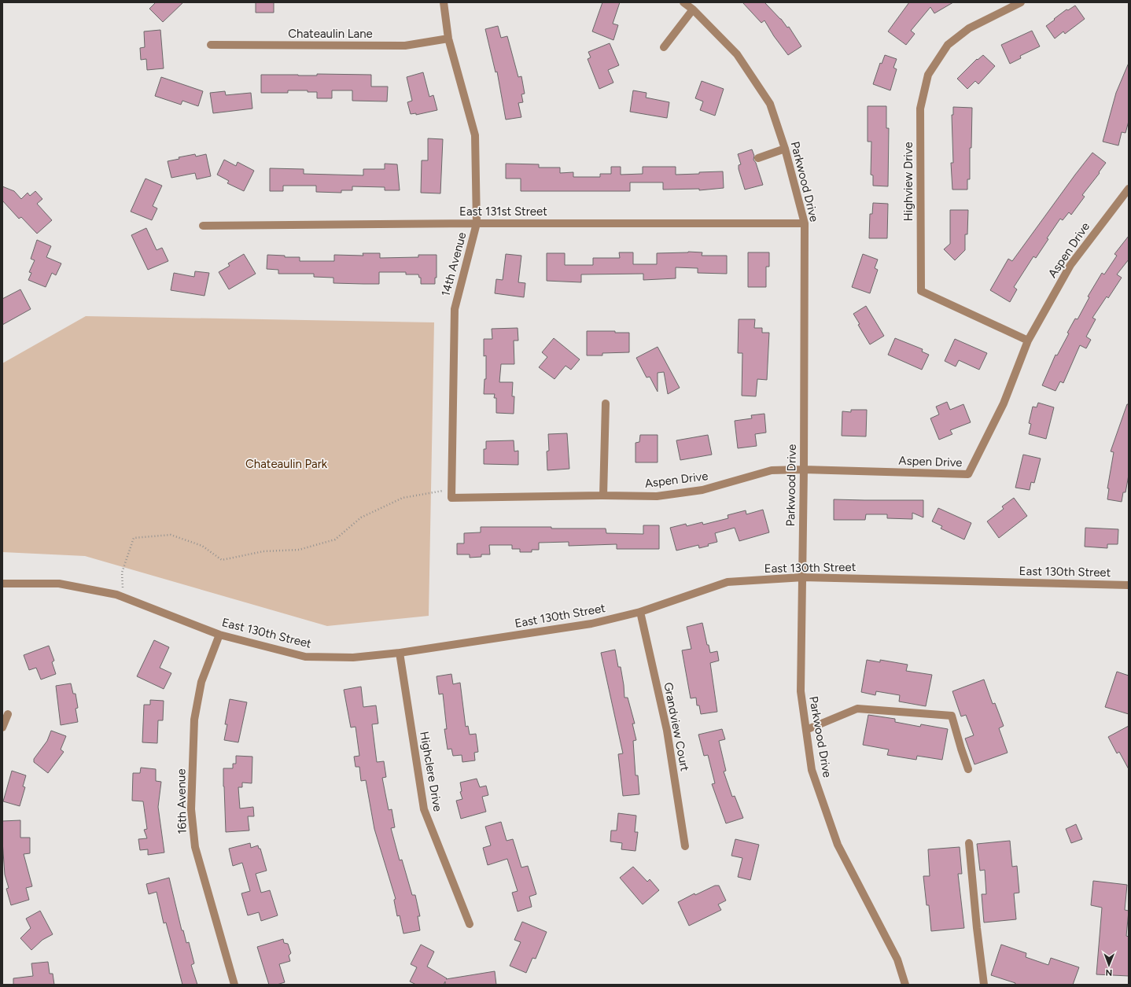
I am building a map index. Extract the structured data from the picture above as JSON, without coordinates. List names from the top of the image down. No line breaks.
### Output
{"streets":{"street":["Chateaulin Lane","Parkwood Drive","Highview Drive","East 131st Street","Aspen Drive","14th Avenue","East 130th Street","Grandview Court","Highclere Drive","16th Avenue"]},"crossings":[["Chateaulin Lane","14th Avenue"],["Parkwood Drive","East 131st Street"],["Parkwood Drive","Aspen Drive"],["Parkwood Drive","East 130th Street"],["Highview Drive","Aspen Drive"],["East 131st Street","14th Avenue"],["Aspen Drive","14th Avenue"],["East 130th Street","Grandview Court"],["East 130th Street","Highclere Drive"],["East 130th Street","16th Avenue"]],"parks":["Chateaulin Park"],"north":"bottom"}
